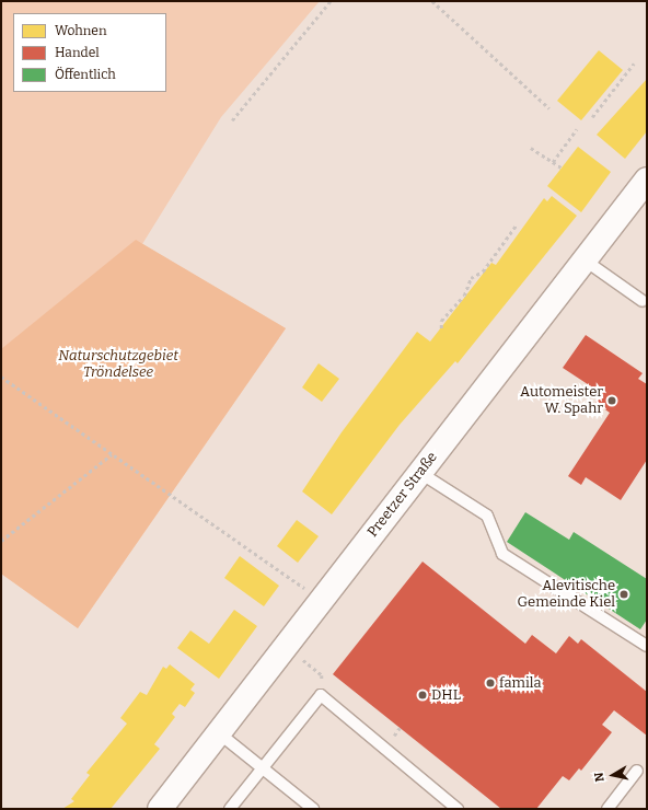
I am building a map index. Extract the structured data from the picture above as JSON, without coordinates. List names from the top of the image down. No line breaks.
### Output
{"streets":{"street":["Preetzer Straße"]},"parks":["Naturschutzgebiet Tröndelsee"],"places":["Automeister W. Spahr","Alevitische Gemeinde Kiel","famila","DHL"],"legend":["Wohnen","Handel","Öffentlich"],"north":"left"}
